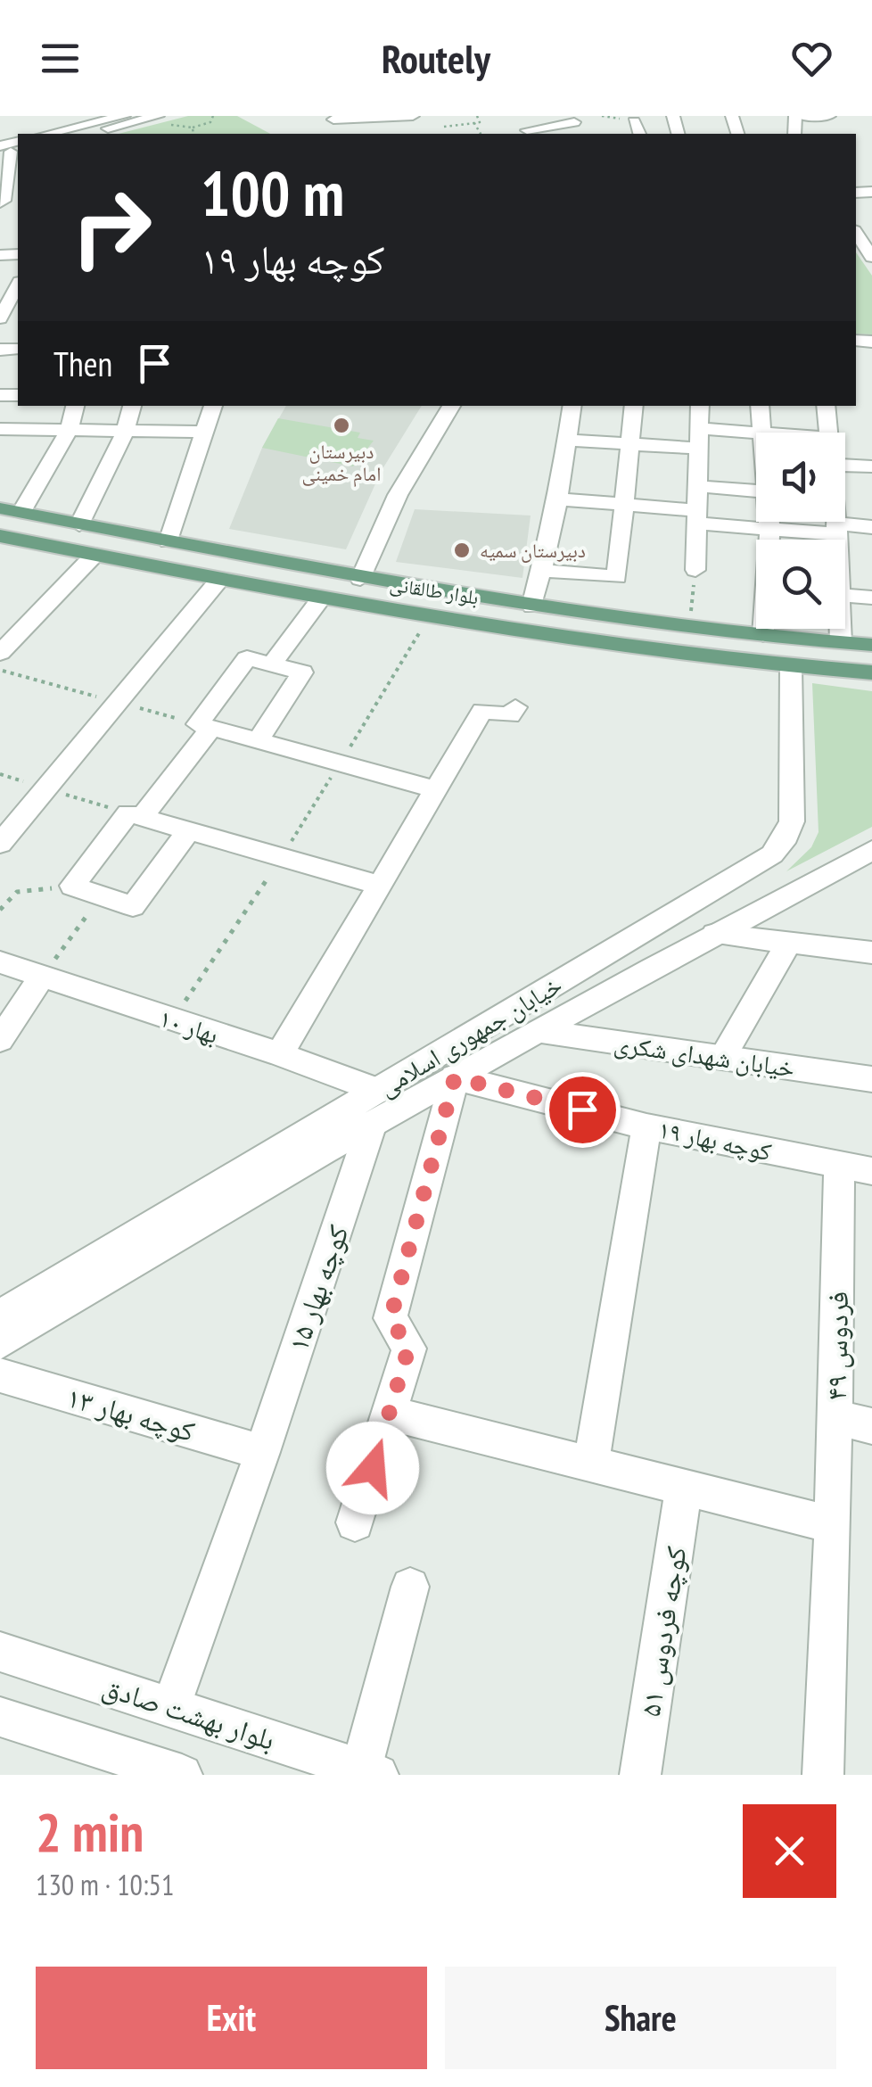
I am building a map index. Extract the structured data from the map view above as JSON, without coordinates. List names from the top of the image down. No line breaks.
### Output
{"streets":{"main road":["بلوار طالقانی"],"street":["بهار ۱۰","خیابان جمهوری اسلامی","خیابان شهدای شکری","کوچه بهار ۱۹","کوچه بهار ۱۵","فردوس ۴۹","کوچه بهار ۱۳","کوچه فردوس ۵۱","بلوار بهشت صادق"]},"crossings":[["بلوار طالقانی","خیابان جمهوری اسلامی"],["بهار ۱۰","خیابان جمهوری اسلامی"],["خیابان جمهوری اسلامی","خیابان شهدای شکری"],["خیابان جمهوری اسلامی","کوچه بهار ۱۹"],["خیابان جمهوری اسلامی","کوچه بهار ۱۵"],["کوچه بهار ۱۹","فردوس ۴۹"],["کوچه بهار ۱۵","کوچه بهار ۱۳"],["کوچه بهار ۱۵","بلوار بهشت صادق"]],"places":["دبیرستان امام خمینی","دبیرستان سمیه"],"page":{"header":"Routely","turn":["100 m","کوچه بهار ۱۹"],"then":"Then","heading":["2 min","130 m · 10:51"],"buttons":["Exit","Share"]}}
